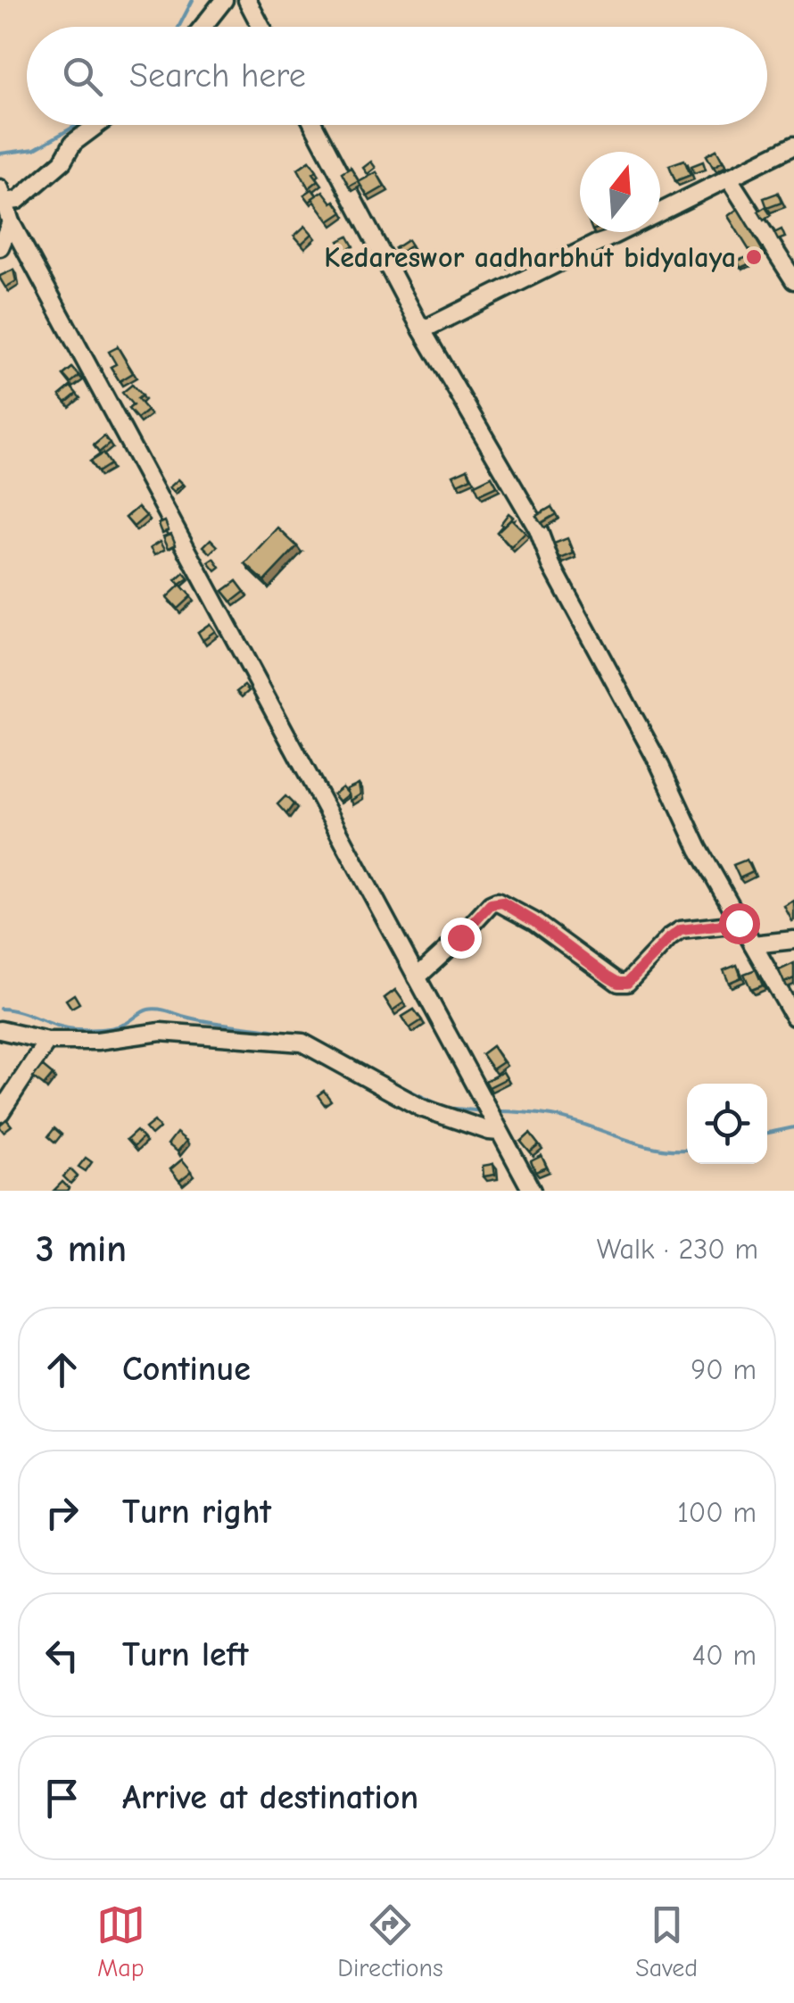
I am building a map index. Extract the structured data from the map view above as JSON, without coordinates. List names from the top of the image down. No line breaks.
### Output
{"places":["Kedareswor aadharbhut bidyalaya"],"north":"top","page":{"search":"Search here","heading":["3 min","Walk · 230 m"],"list":[["Continue","90 m"],["Turn right","100 m"],["Turn left","40 m"],"Arrive at destination"],"nav":["Map","Directions","Saved"]}}
